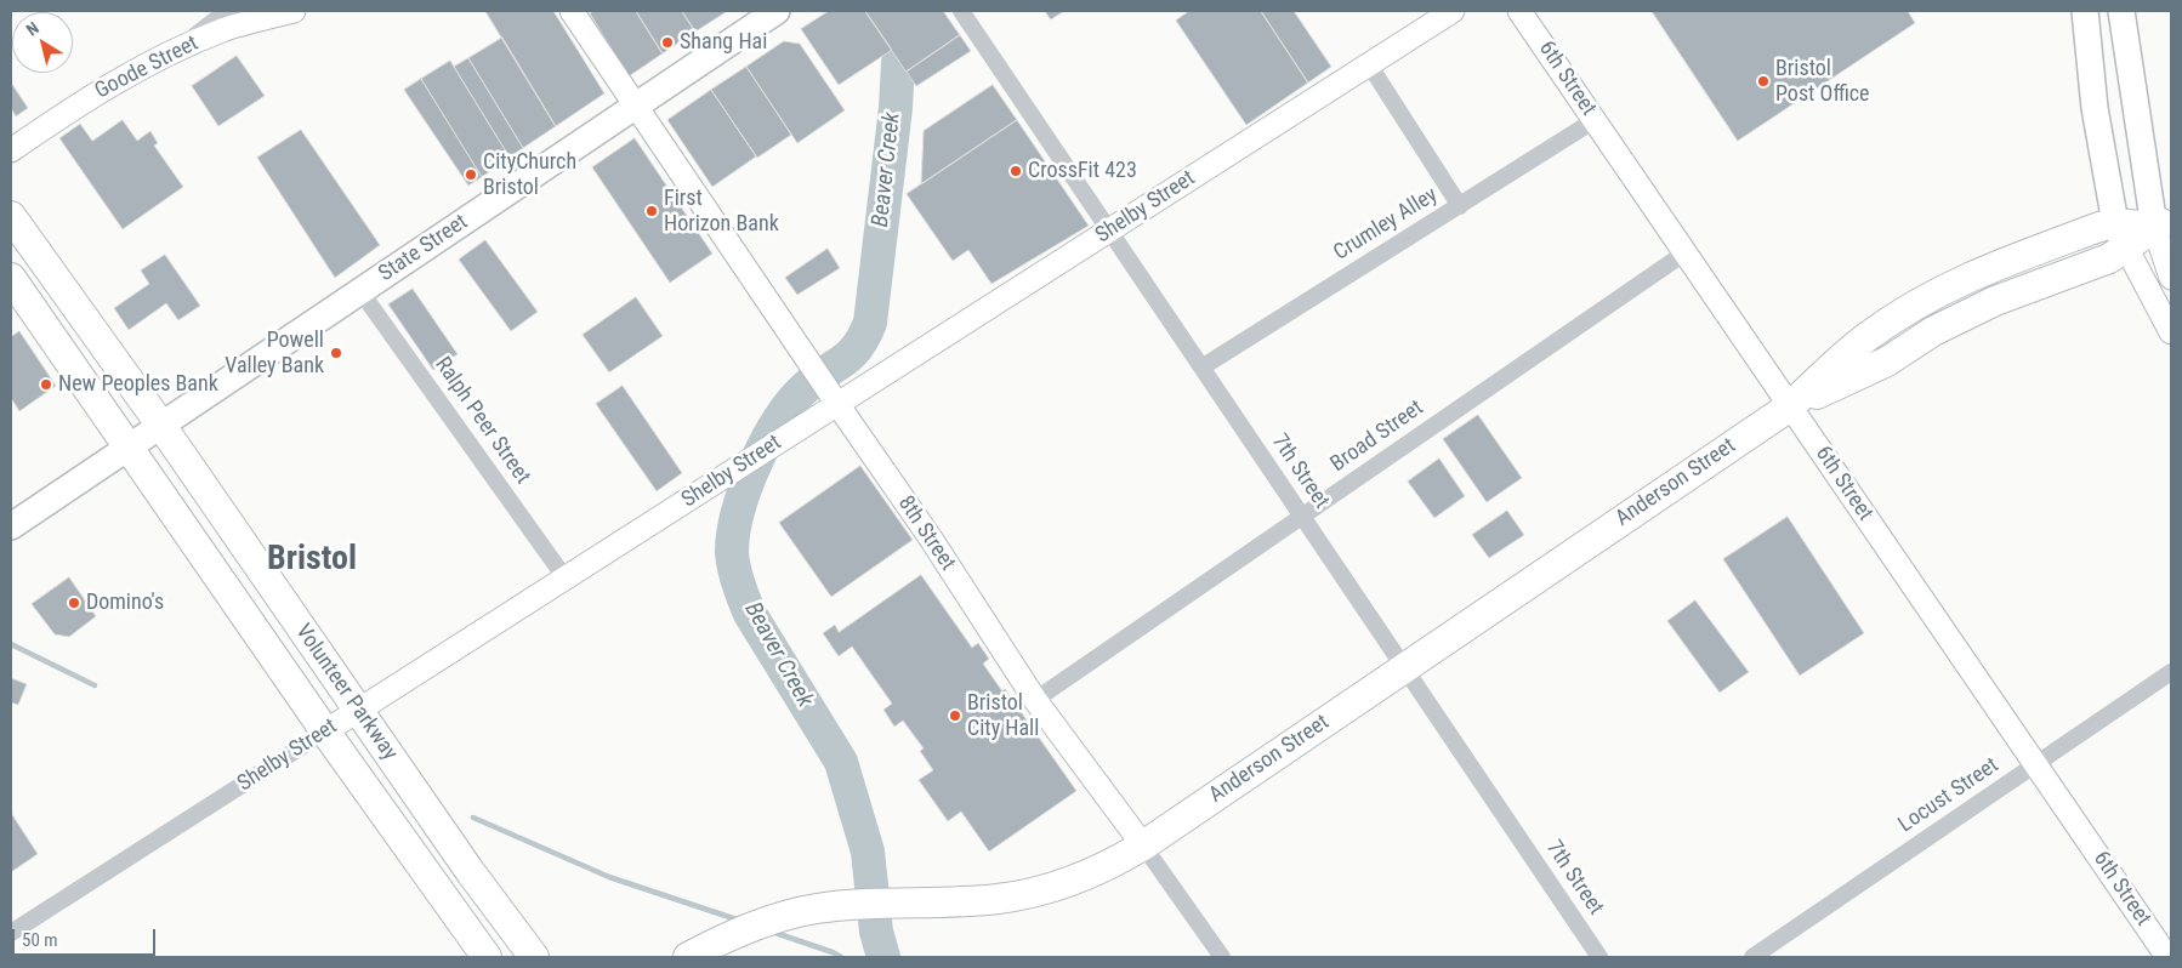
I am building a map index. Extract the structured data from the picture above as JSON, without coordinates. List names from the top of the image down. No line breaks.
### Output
{"streets":{"highway":["Anderson Street","Volunteer Parkway"],"main road":["State Street"],"street":["Goode Street","6th Street","Shelby Street","Crumley Alley","Ralph Peer Street","Broad Street","7th Street","8th Street","Locust Street"]},"crossings":[["6th Street","Crumley Alley"],["6th Street","Broad Street"],["6th Street","Anderson Street"],["6th Street","Locust Street"],["Shelby Street","Ralph Peer Street"],["Shelby Street","7th Street"],["Shelby Street","8th Street"],["Shelby Street","Volunteer Parkway"],["Crumley Alley","7th Street"],["State Street","Ralph Peer Street"],["State Street","8th Street"],["State Street","Volunteer Parkway"],["Broad Street","7th Street"],["Broad Street","8th Street"],["7th Street","Anderson Street"],["Anderson Street","8th Street"]],"districts":["Bristol"],"water":["Beaver Creek"],"places":["Shang Hai","Bristol Post Office","CrossFit 423","CityChurch Bristol","First Horizon Bank","Powell Valley Bank","New Peoples Bank","Domino's","Bristol City Hall"],"scale_bar":"50 m","north":"top left"}
